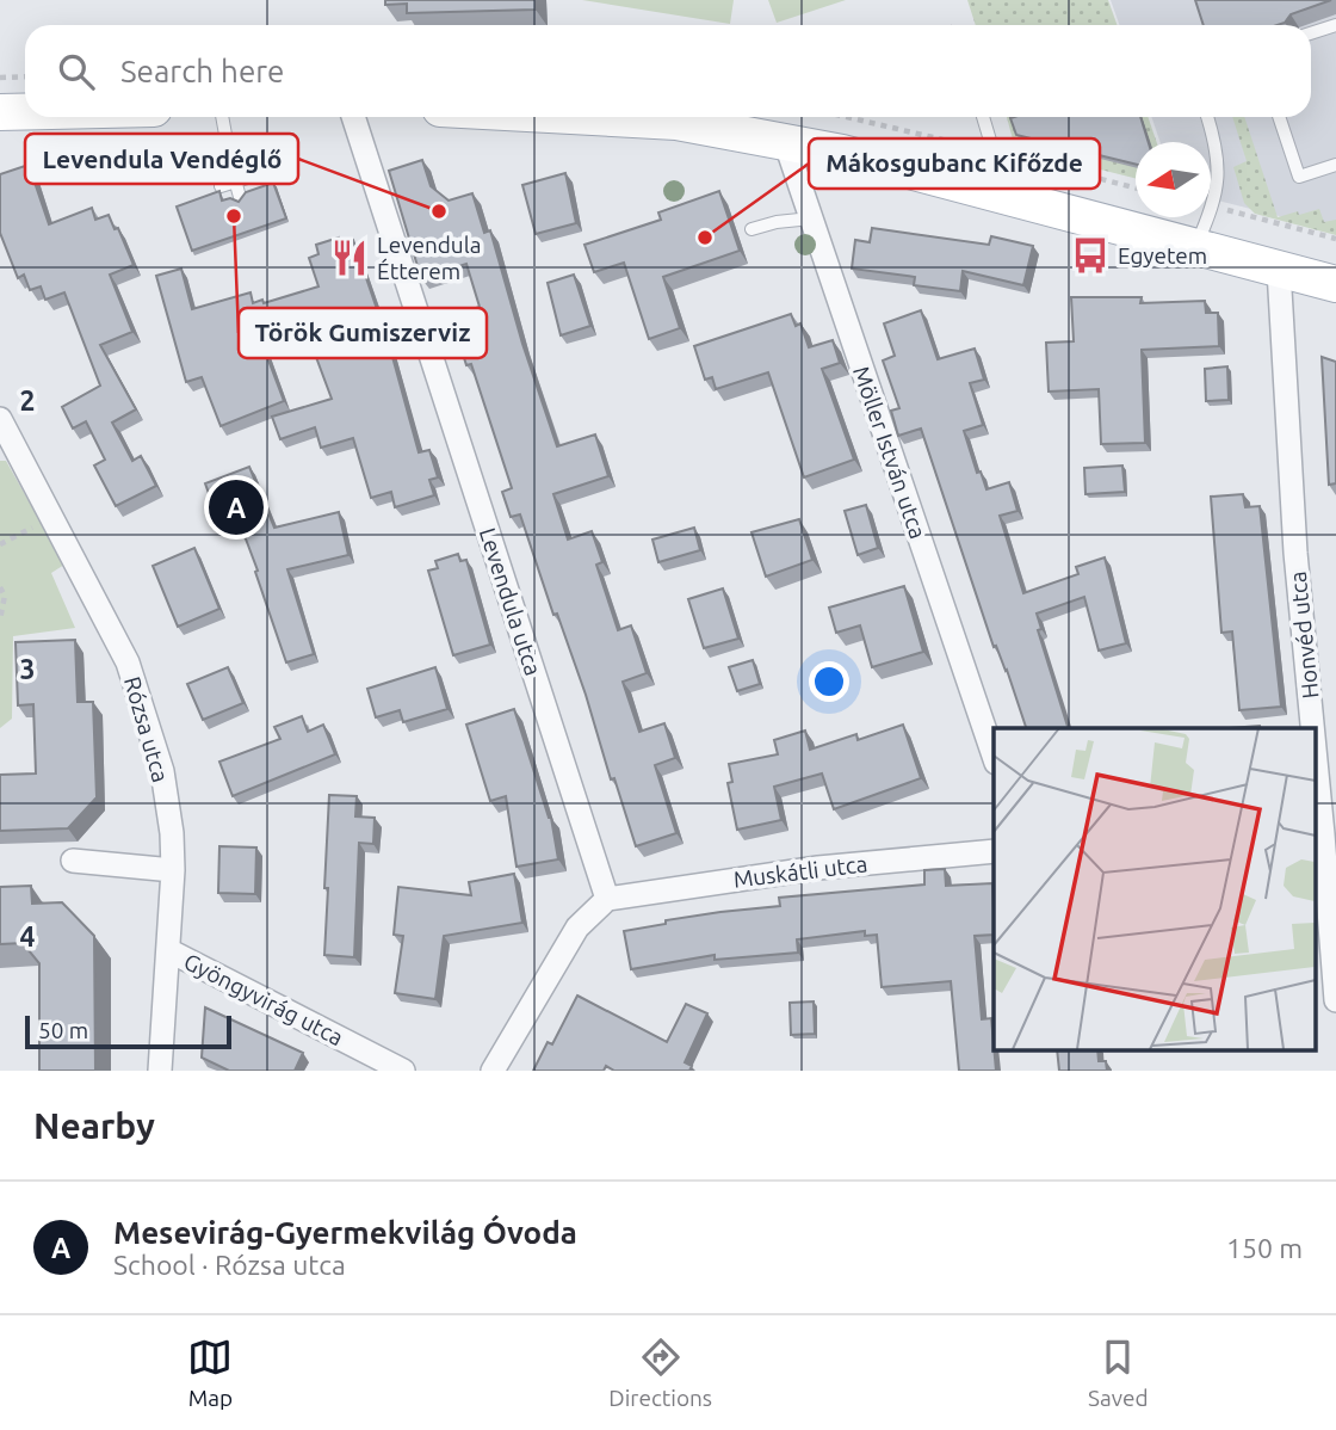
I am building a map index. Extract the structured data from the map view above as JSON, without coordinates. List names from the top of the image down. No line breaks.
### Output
{"streets":{"street":["Möller István utca","Levendula utca","Honvéd utca","Rózsa utca","Muskátli utca","Gyöngyvirág utca"]},"crossings":[["Levendula utca","Muskátli utca"],["Rózsa utca","Gyöngyvirág utca"]],"places":{"other":["Levendula Vendéglő","Török Gumiszerviz","Mákosgubanc Kifőzde"],"bus stop":["Egyetem"],"restaurant":["Levendula Étterem"]},"scale_bar":"50 m","north":"left","page":{"search":"Search here","pins":"A","scale":"50 m","heading":"Nearby","list":[{"mark":"A","name":"Mesevirág-Gyermekvilág Óvoda","note":"School · Rózsa utca","value":"150 m"}],"nav":["Map","Directions","Saved"]},"grid":{"rows":["2","3","4"]}}
